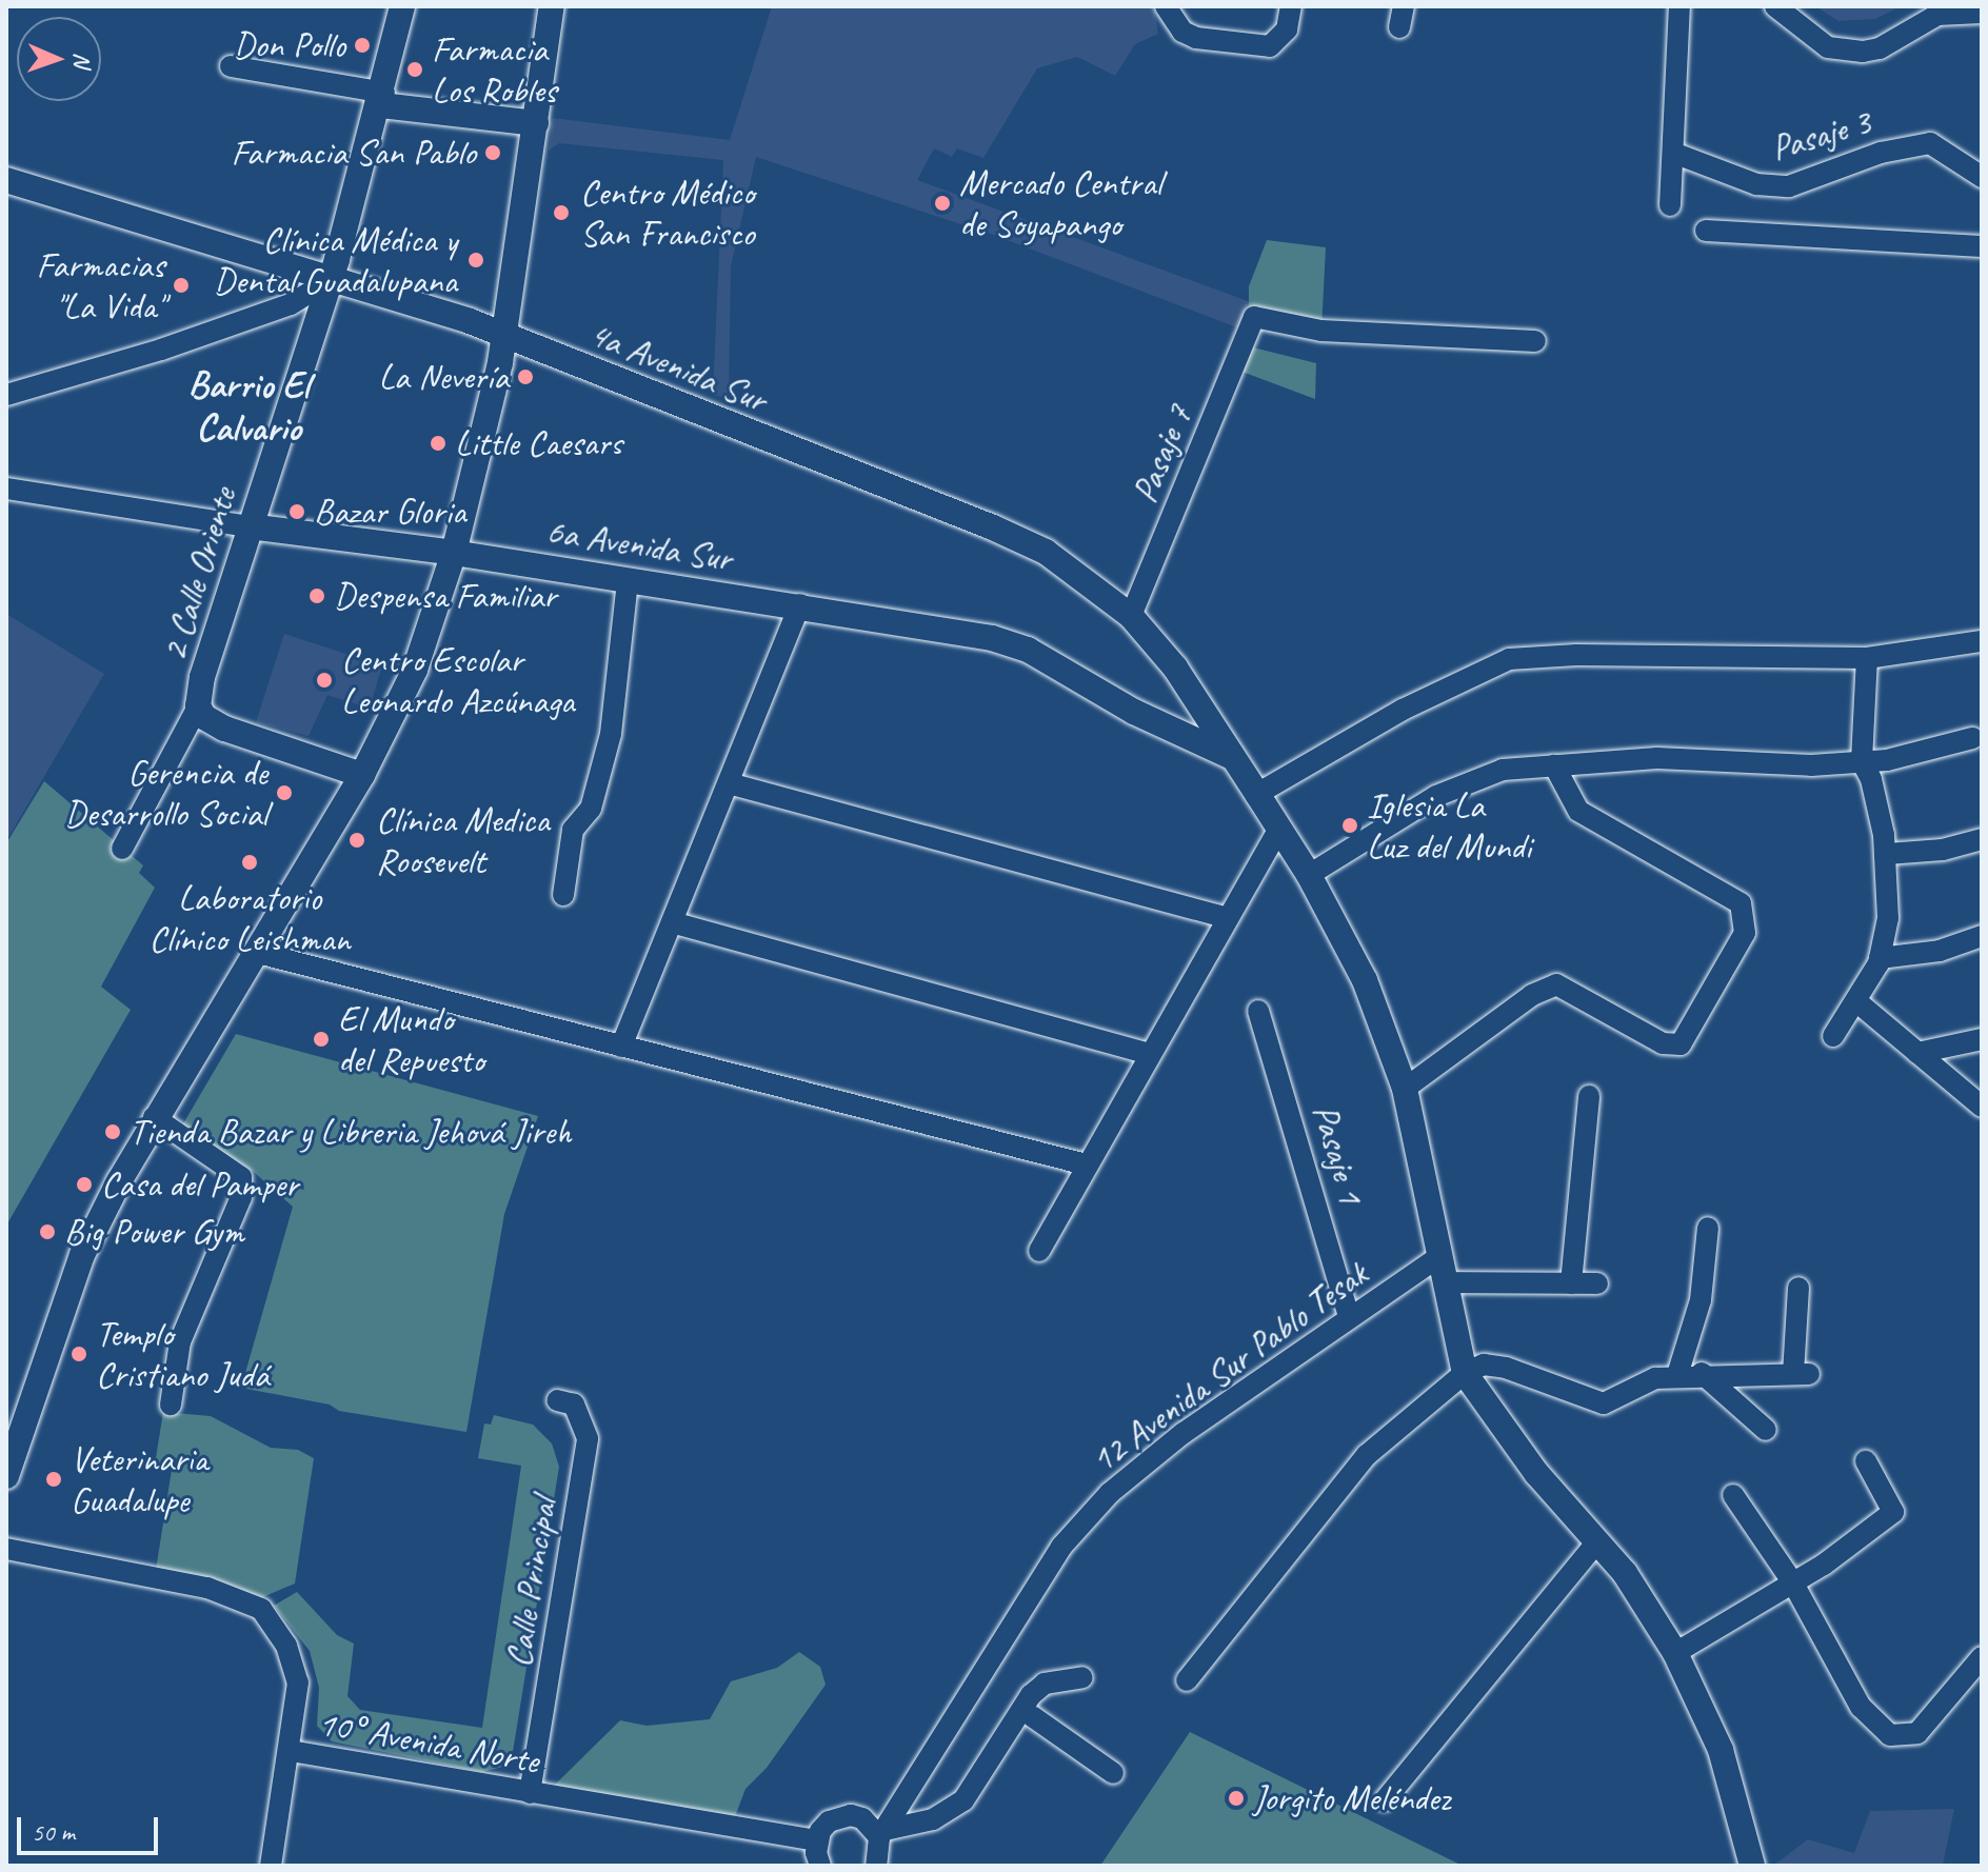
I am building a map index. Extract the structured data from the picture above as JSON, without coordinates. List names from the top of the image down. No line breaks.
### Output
{"streets":{"main road":["4a Avenida Sur","6a Avenida Sur","2 Calle Oriente"],"street":["Pasaje 3","Pasaje 7","Pasaje 1","12 Avenida Sur Pablo Tesak","Calle Principal","10° Avenida Norte"]},"crossings":[["4a Avenida Sur","Pasaje 7"],["4a Avenida Sur","6a Avenida Sur"],["4a Avenida Sur","2 Calle Oriente"],["4a Avenida Sur","12 Avenida Sur Pablo Tesak"],["6a Avenida Sur","2 Calle Oriente"],["Pasaje 1","12 Avenida Sur Pablo Tesak"],["Calle Principal","10° Avenida Norte"]],"districts":["Barrio El Calvario"],"places":["Don Pollo","Farmacia Los Robles","Farmacia San Pablo","Mercado Central de Soyapango","Centro Médico San Francisco","Clínica Médica y Dental Guadalupana","Farmacias \"La Vida\"","La Nevería","Little Caesars","Bazar Gloria","Despensa Familiar","Centro Escolar Leonardo Azcúnaga","Gerencia de Desarrollo Social","Iglesia La Luz del Mundi","Clínica Medica Roosevelt","Laboratorio Clínico Leishman","El Mundo del Repuesto","Tienda Bazar y Libreria Jehová Jireh","Casa del Pamper","Big Power Gym","Templo Cristiano Judá","Veterinaria Guadalupe","Jorgito Meléndez"],"scale_bar":"50 m","north":"right"}
